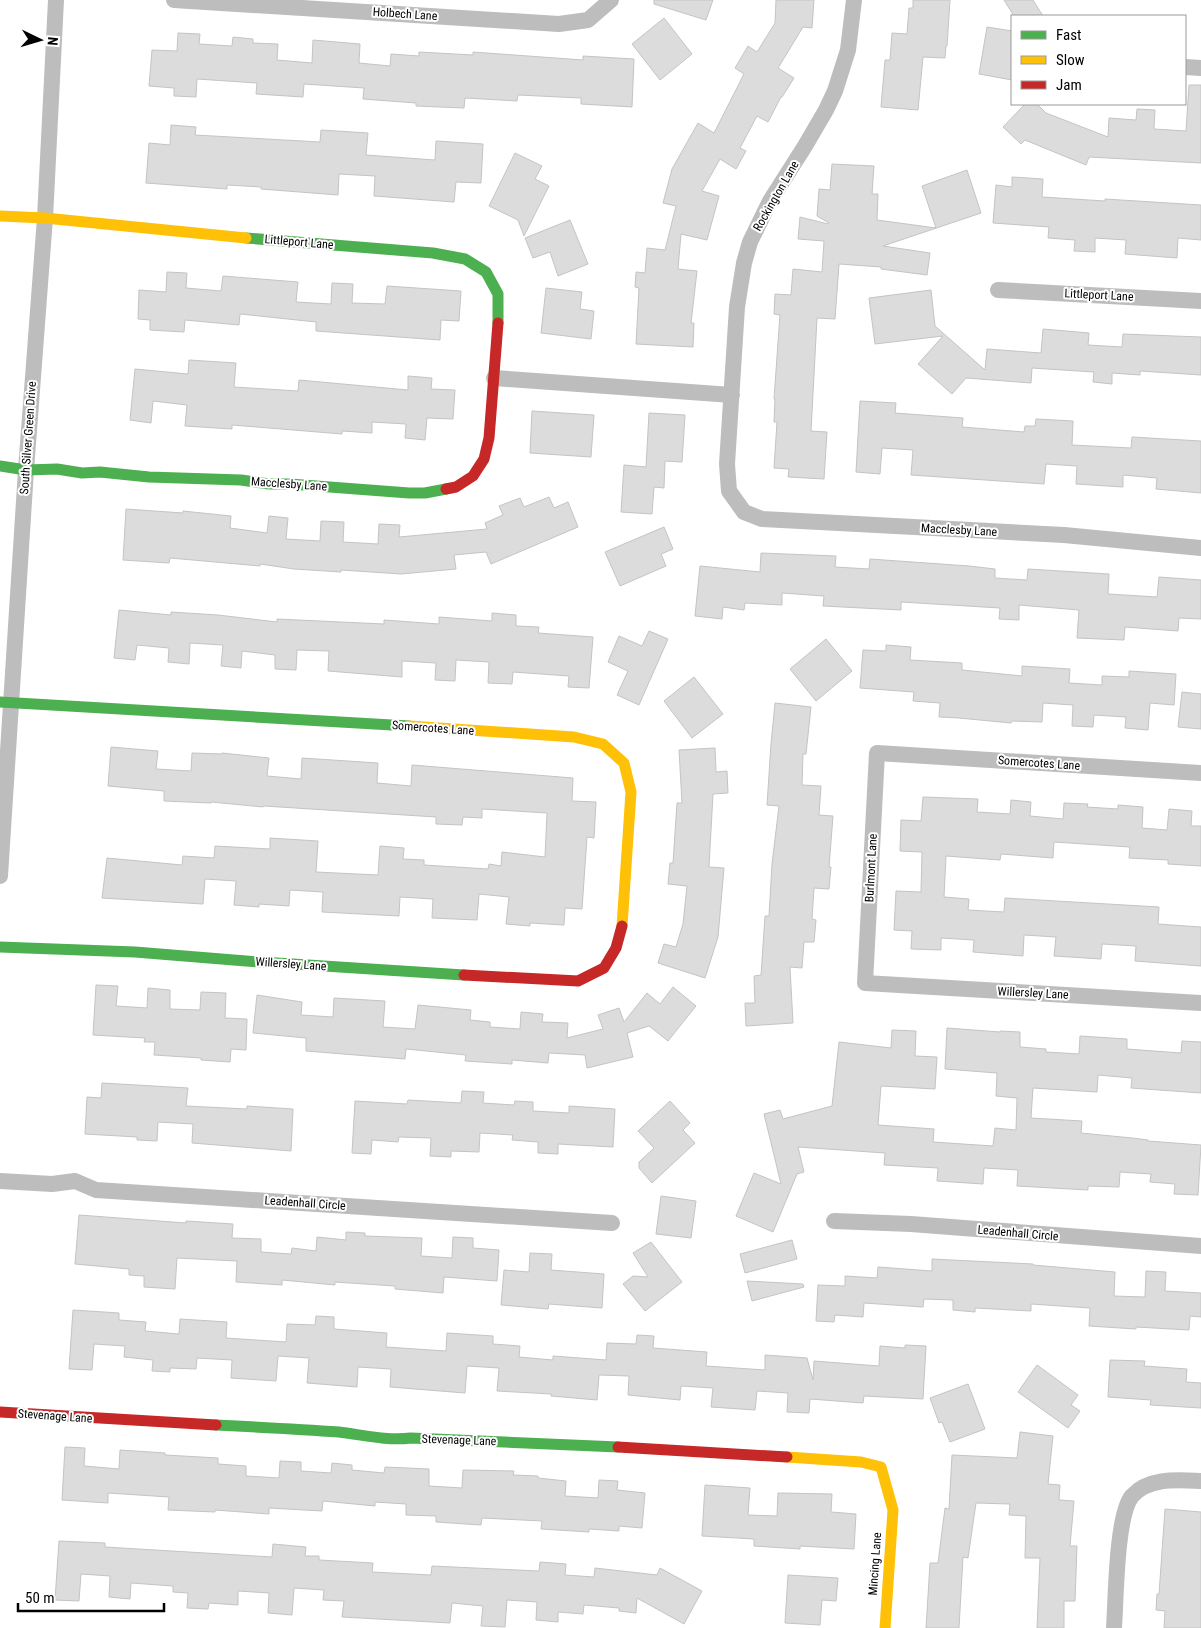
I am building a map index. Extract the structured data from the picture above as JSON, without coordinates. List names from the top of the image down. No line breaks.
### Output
{"streets":{"street":["Holbech Lane","Rockington Lane","Littleport Lane","South Silver Green Drive","Macclesby Lane","Somercotes Lane","Burlmont Lane","Willersley Lane","Leadenhall Circle","Stevenage Lane","Mincing Lane"]},"crossings":[["Rockington Lane","Macclesby Lane"],["Littleport Lane","South Silver Green Drive"],["Littleport Lane","Macclesby Lane"],["South Silver Green Drive","Macclesby Lane"],["South Silver Green Drive","Somercotes Lane"],["Somercotes Lane","Burlmont Lane"],["Somercotes Lane","Willersley Lane"],["Burlmont Lane","Willersley Lane"],["Stevenage Lane","Mincing Lane"]],"legend":["Fast","Slow","Jam"],"scale_bar":"50 m","north":"right"}
